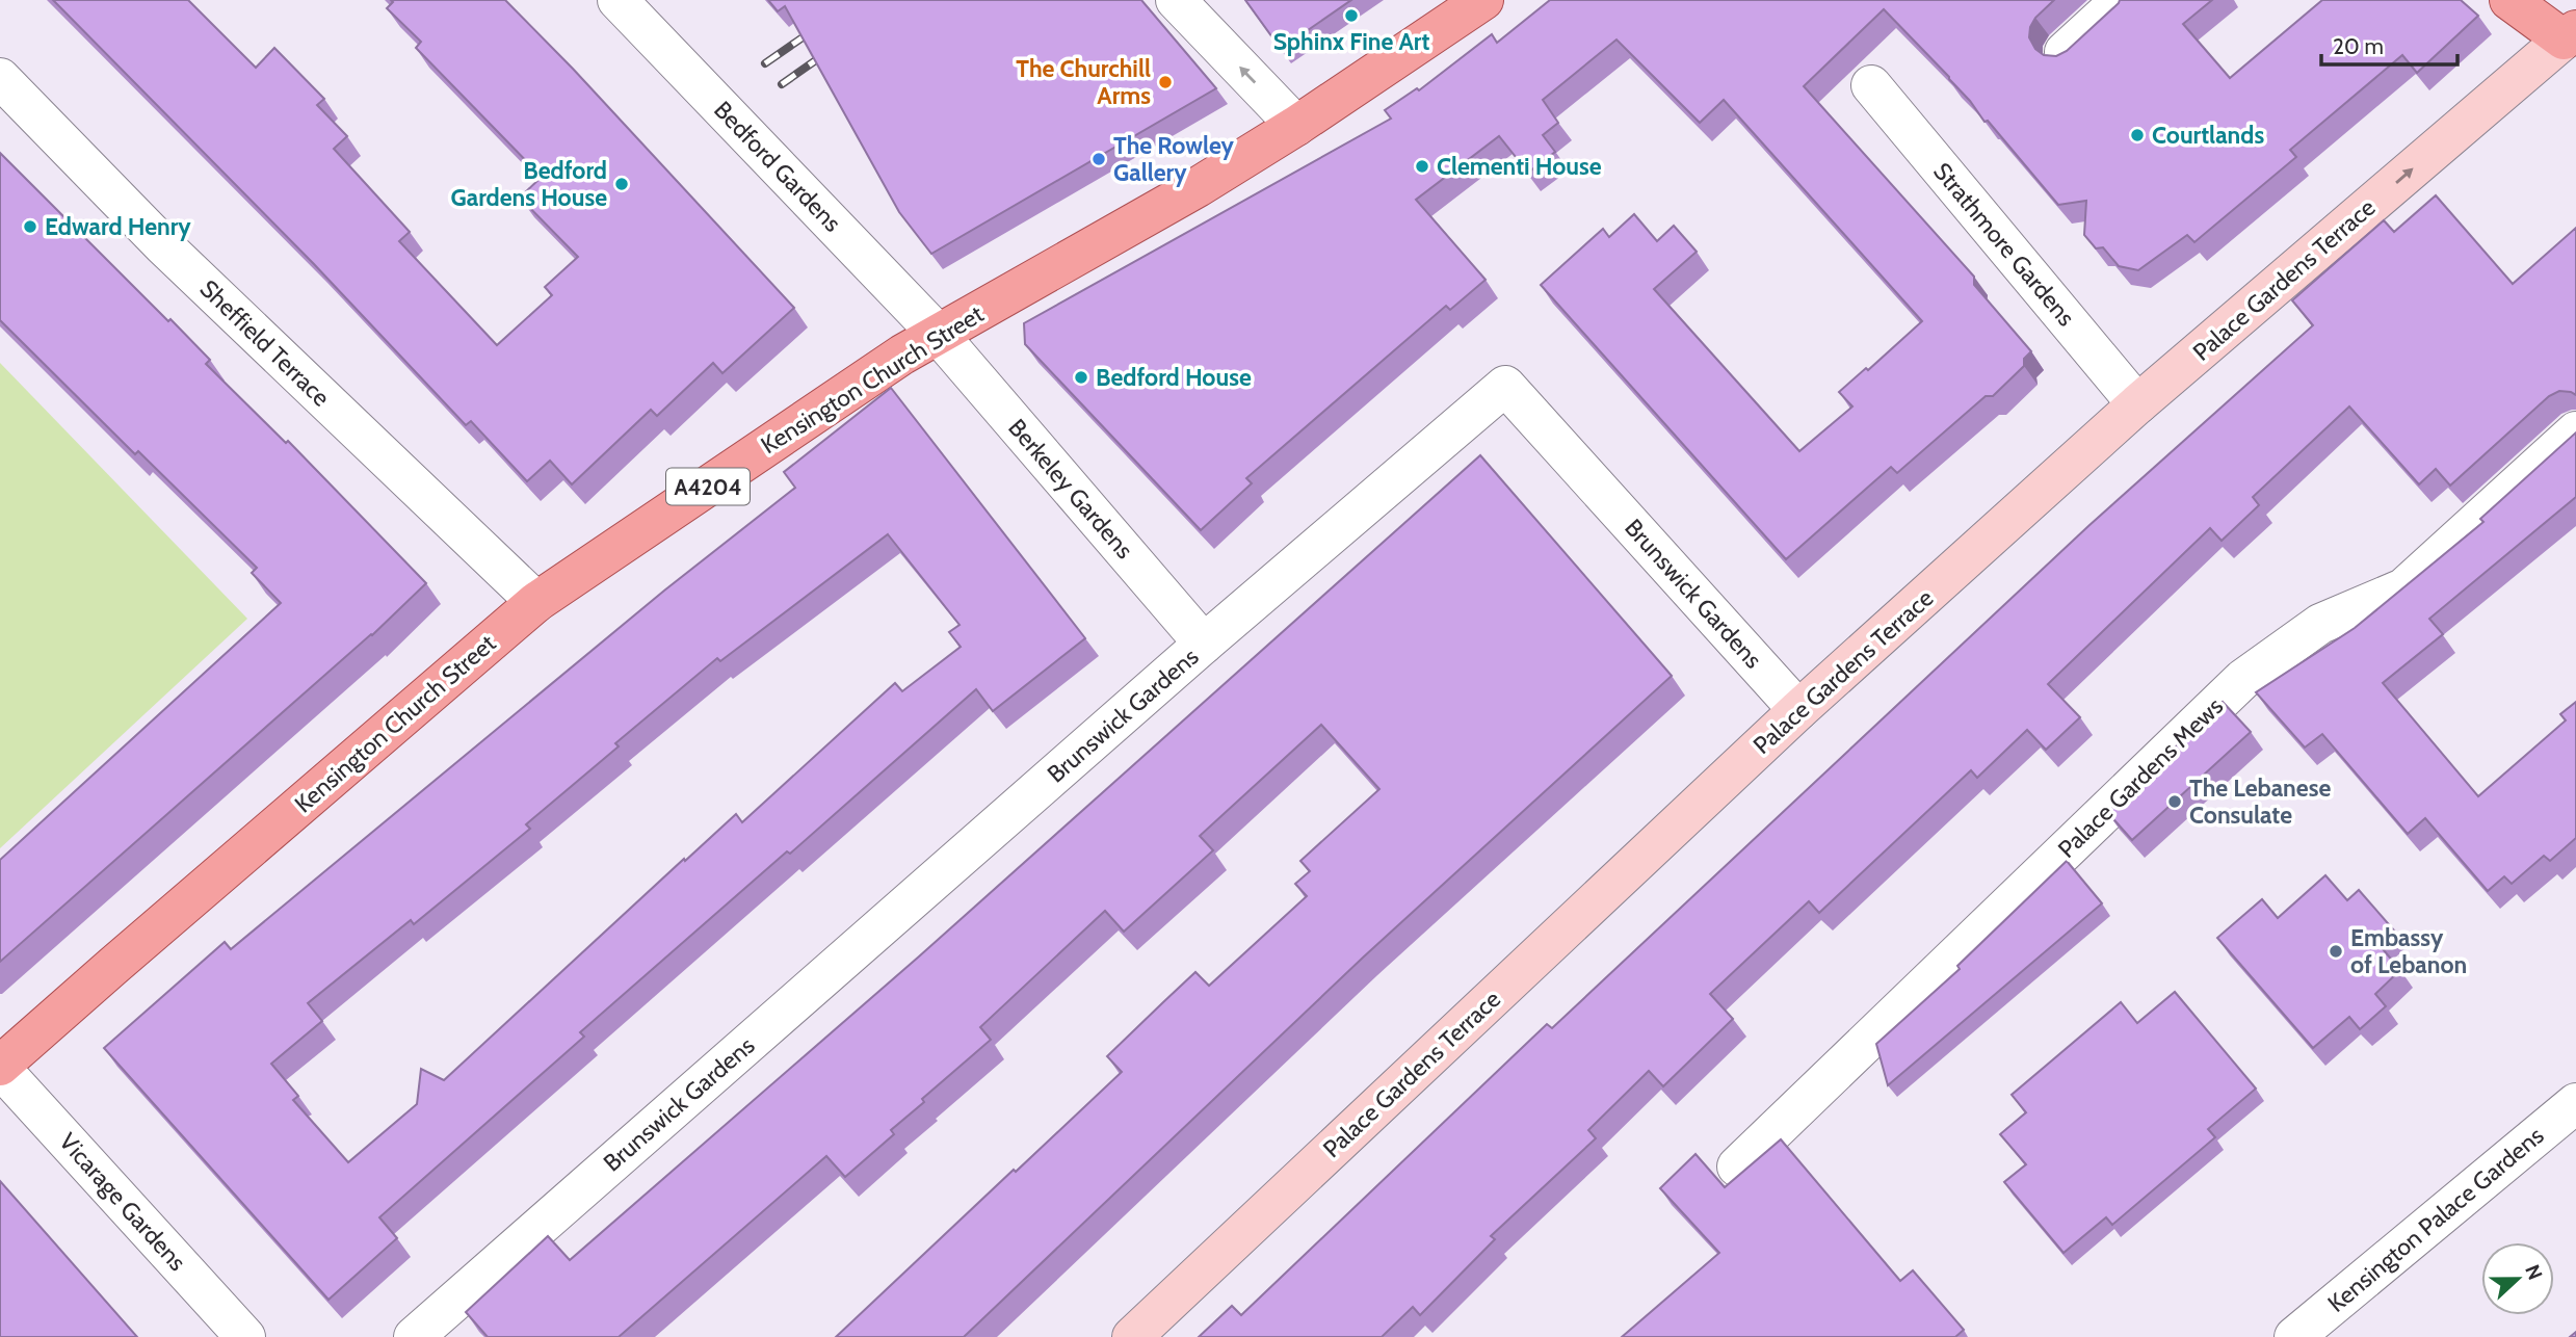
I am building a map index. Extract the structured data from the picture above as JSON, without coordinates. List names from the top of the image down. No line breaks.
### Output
{"streets":{"main road":["Palace Gardens Terrace","Kensington Church Street","A4204"],"street":["Bedford Gardens","Strathmore Gardens","Sheffield Terrace","Berkeley Gardens","Brunswick Gardens","Palace Gardens Mews","Vicarage Gardens","Kensington Palace Gardens"]},"crossings":[["Bedford Gardens","Kensington Church Street"],["Bedford Gardens","Berkeley Gardens"],["Strathmore Gardens","Palace Gardens Terrace"],["Palace Gardens Terrace","Brunswick Gardens"],["Sheffield Terrace","Kensington Church Street"],["Kensington Church Street","Berkeley Gardens"],["Kensington Church Street","Vicarage Gardens"],["Berkeley Gardens","Brunswick Gardens"]],"places":["Sphinx Fine Art","The Churchill Arms","Courtlands","The Rowley Gallery","Clementi House","Bedford Gardens House","Edward Henry","Bedford House","The Lebanese Consulate","Embassy of Lebanon"],"scale_bar":"20 m","north":"right"}
